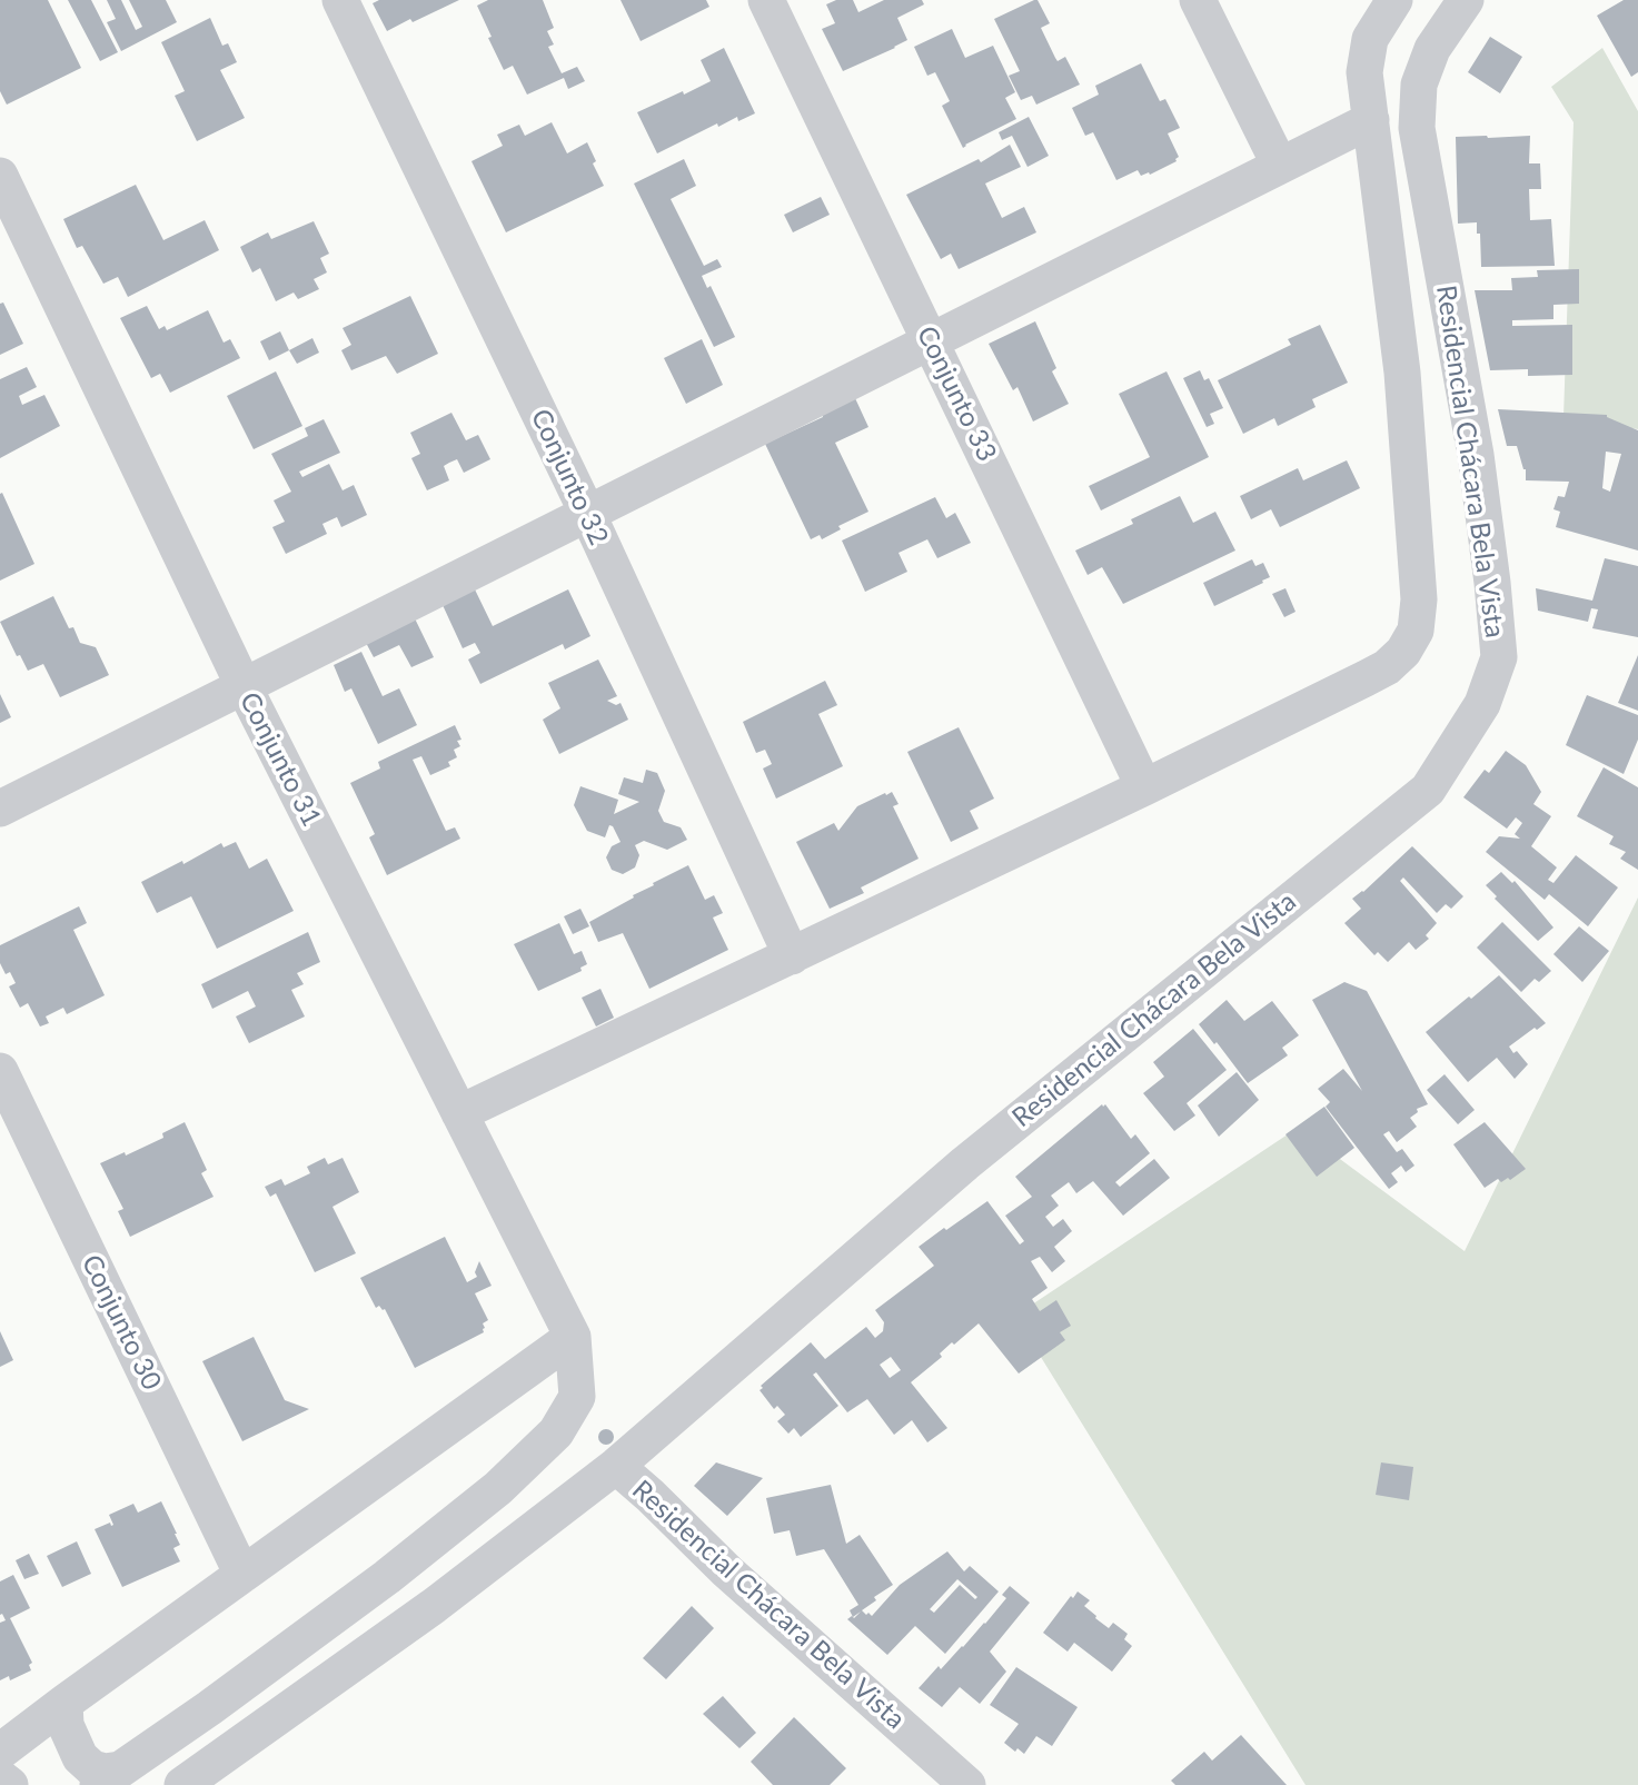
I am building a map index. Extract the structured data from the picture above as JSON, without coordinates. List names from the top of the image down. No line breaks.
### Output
{"streets":{"street":["Conjunto 33","Residencial Chácara Bela Vista","Conjunto 32","Conjunto 31","Conjunto 30"]}}
